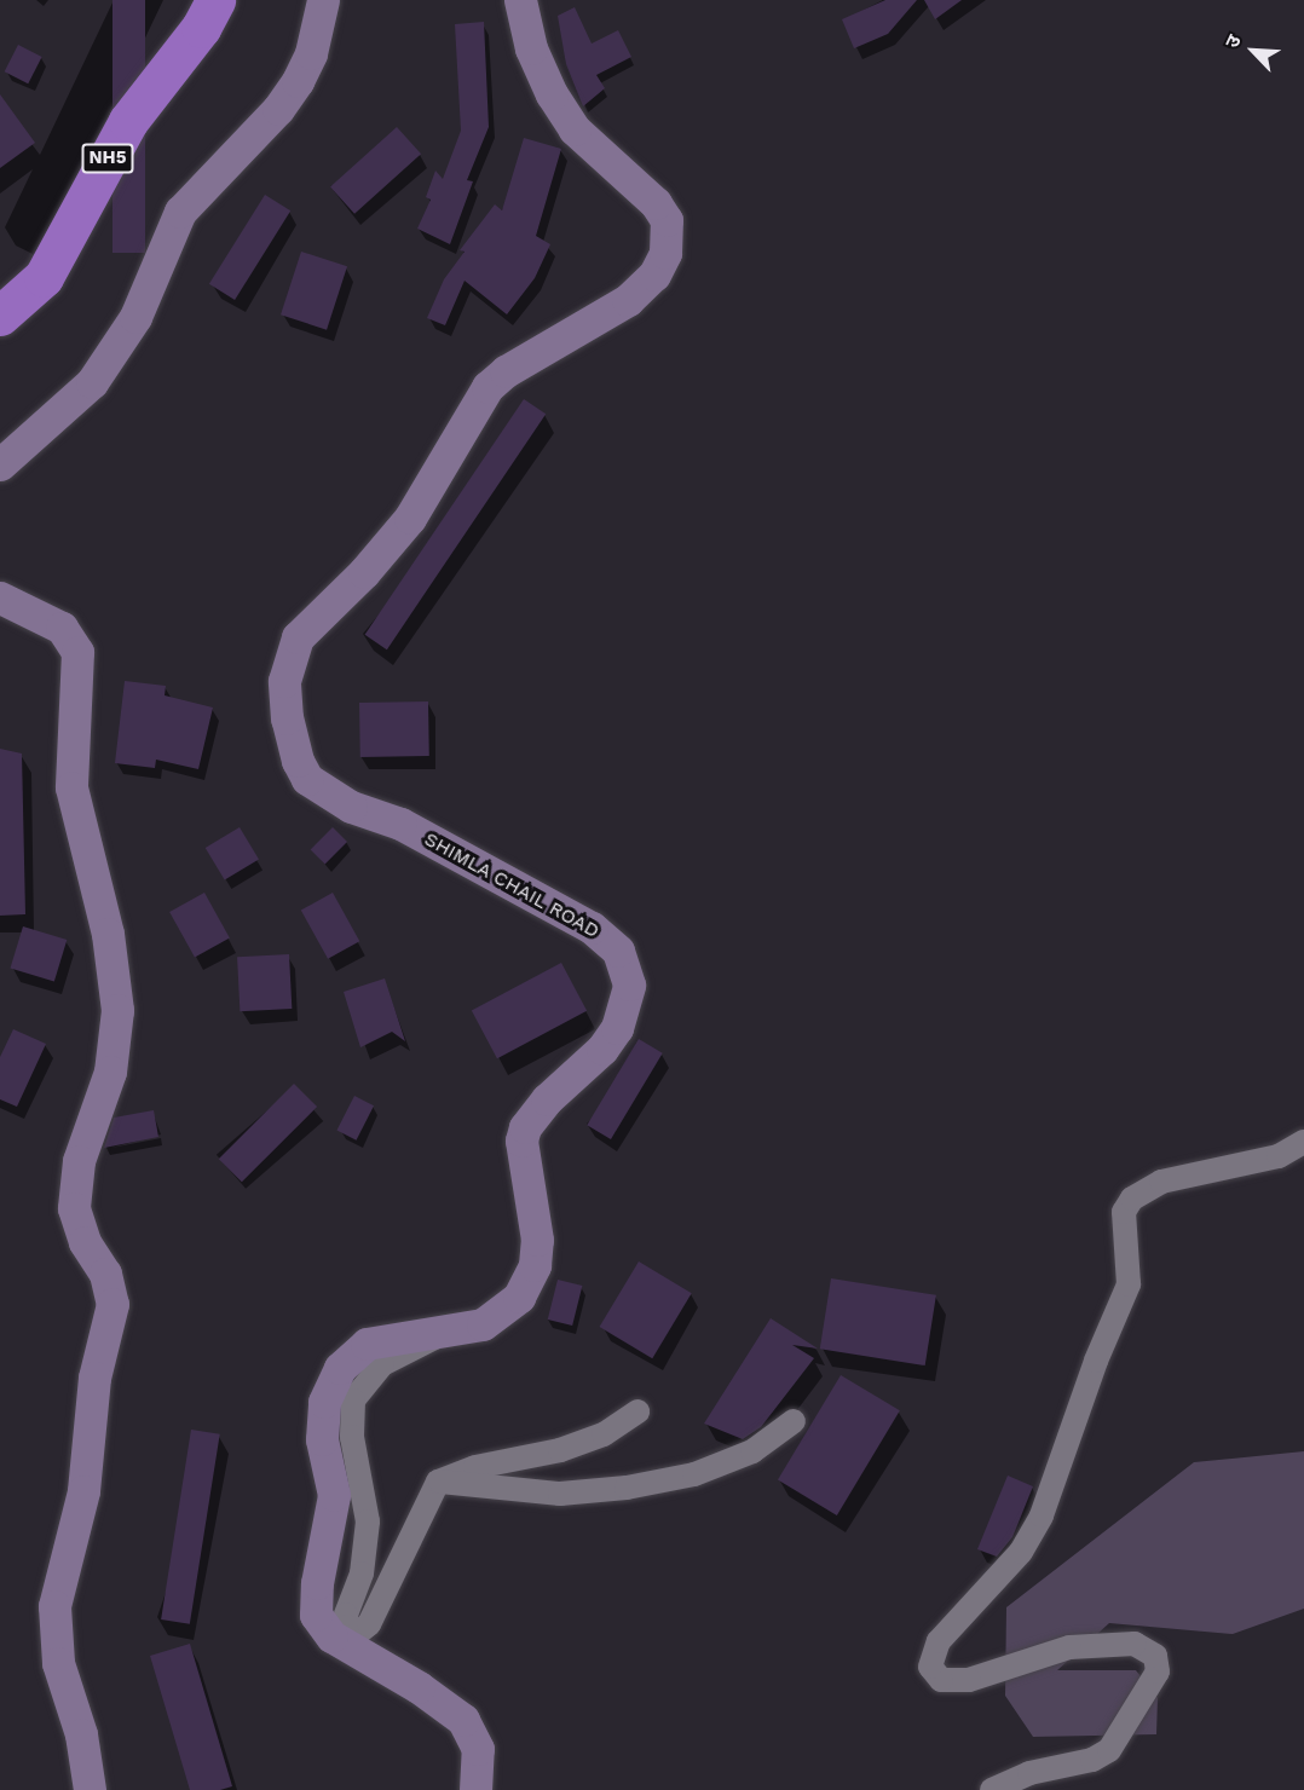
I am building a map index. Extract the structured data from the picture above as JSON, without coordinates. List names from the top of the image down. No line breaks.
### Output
{"streets":{"highway":["NH5"],"main road":["SHIMLA CHAIL ROAD"]},"north":"top left"}
